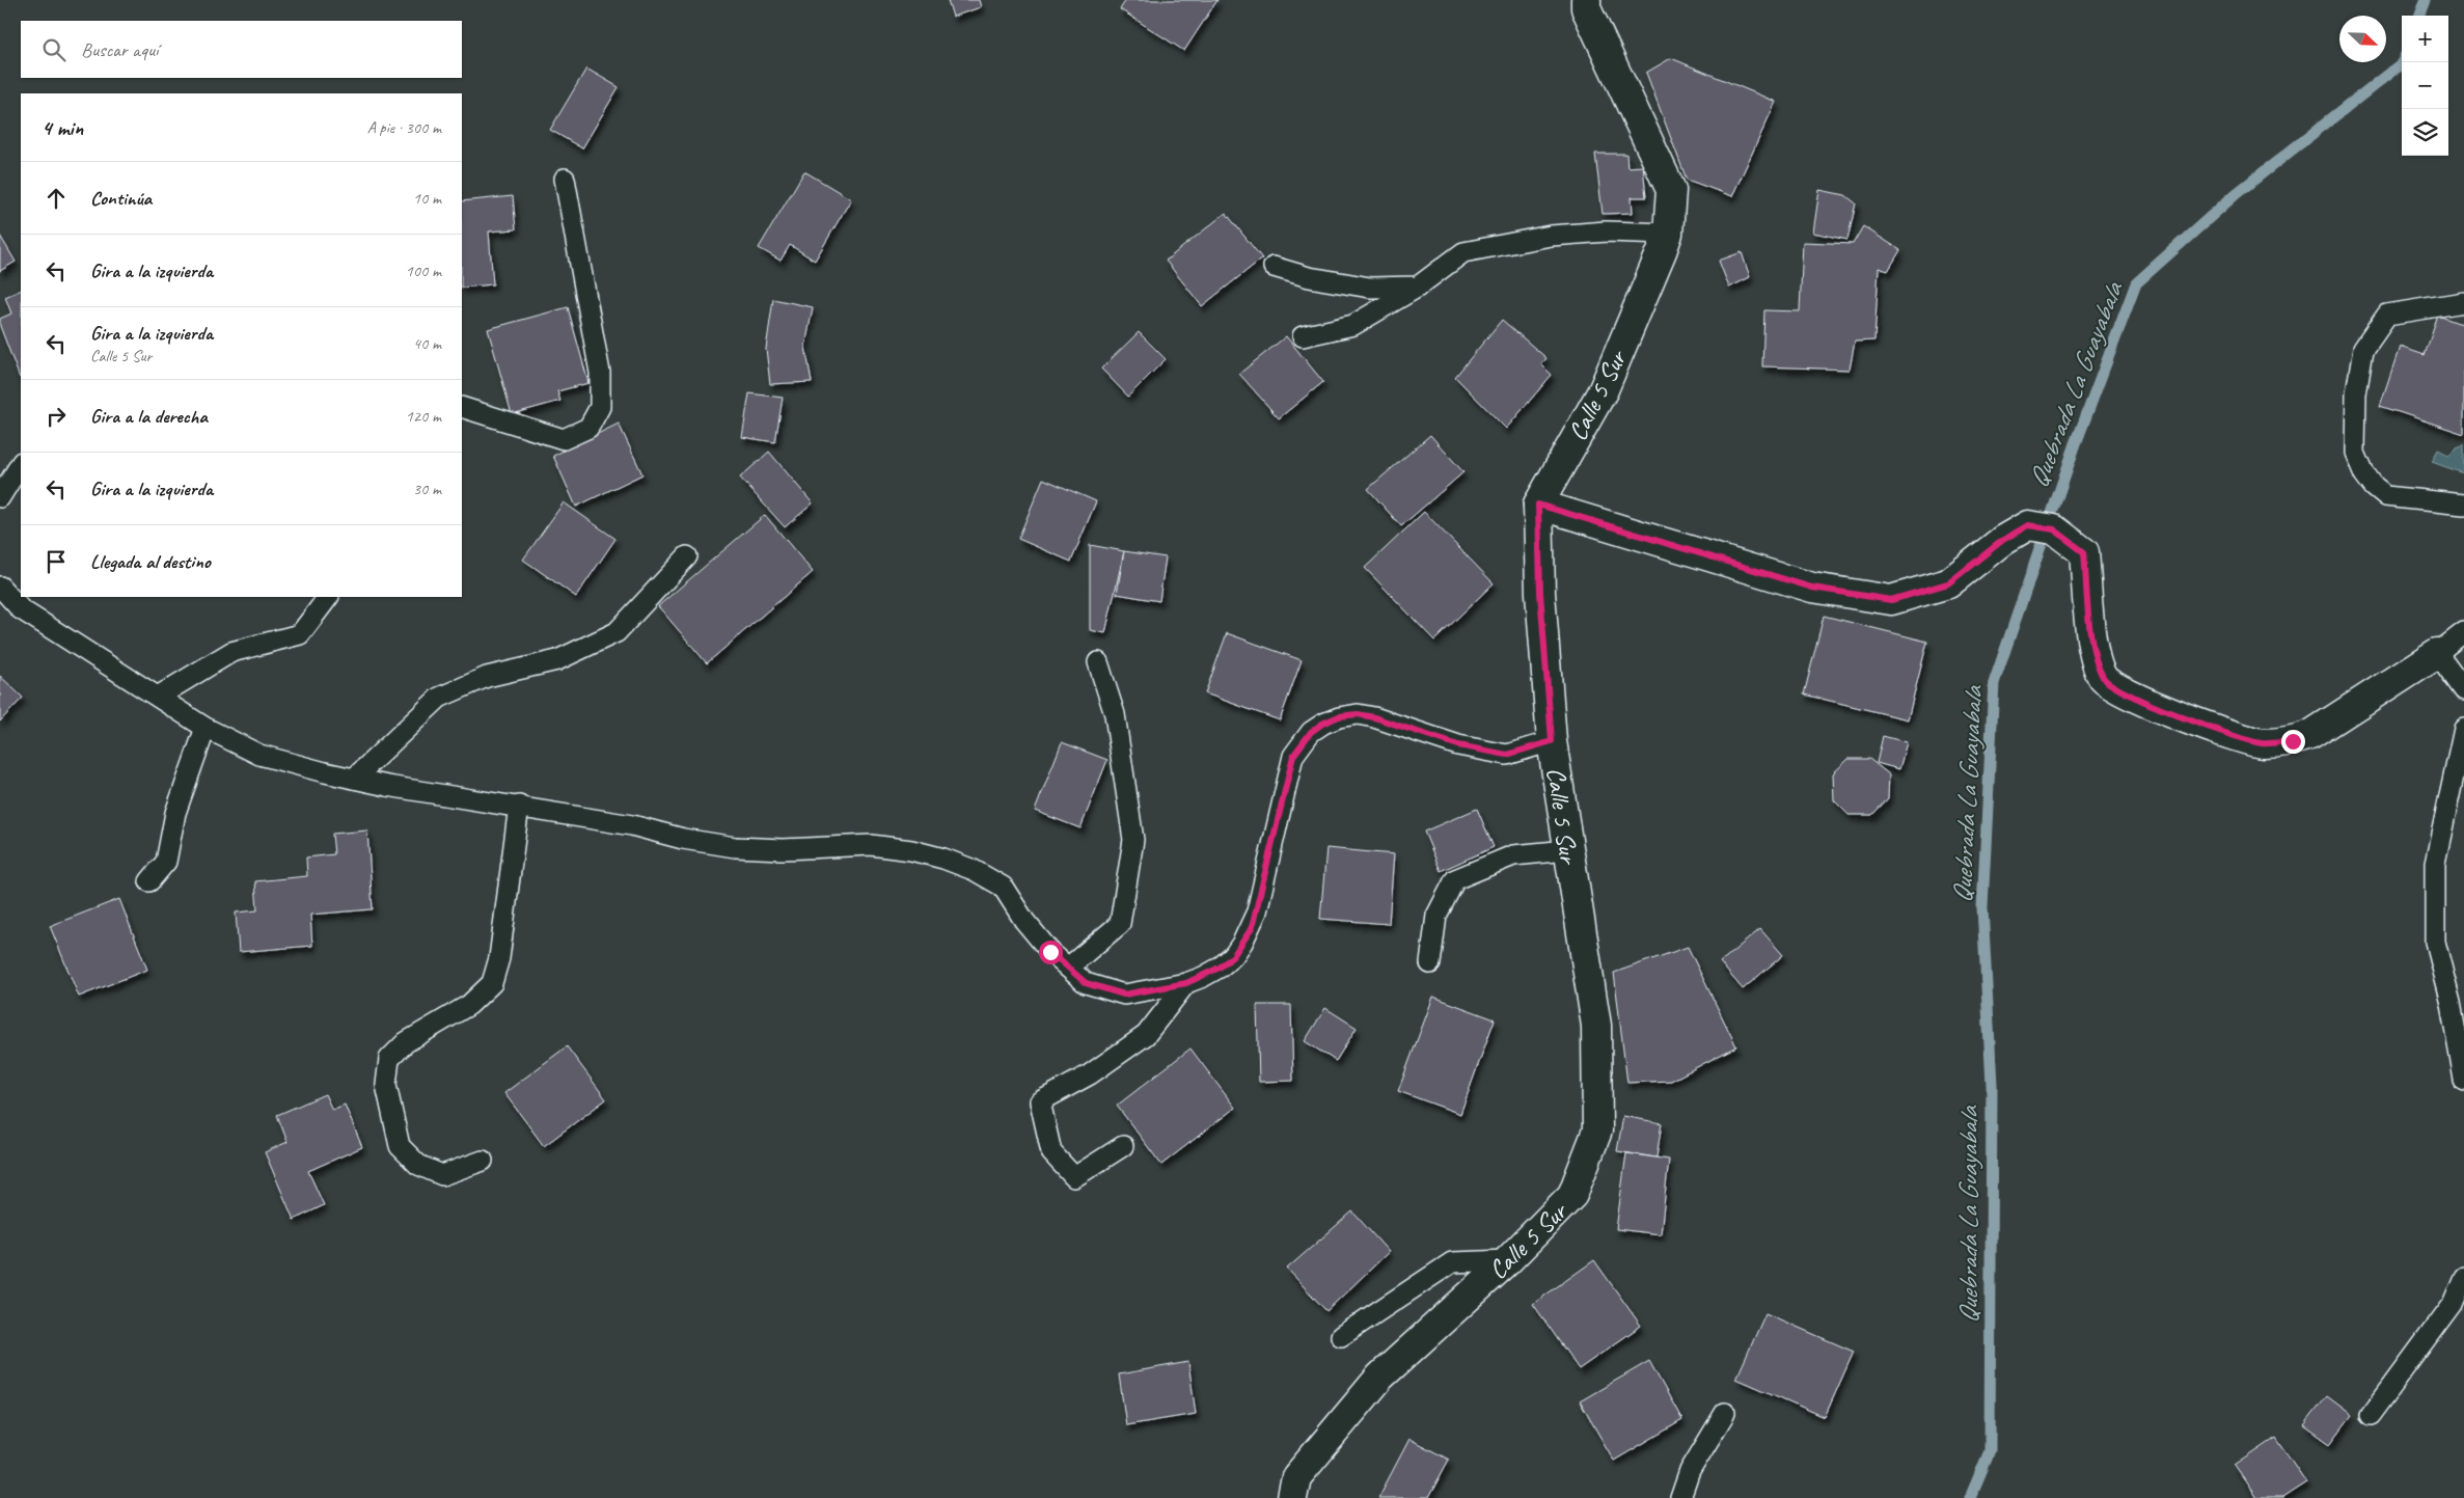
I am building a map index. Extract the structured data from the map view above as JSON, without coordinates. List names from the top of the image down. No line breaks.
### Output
{"streets":{"street":["Calle 5 Sur"]},"water":["Quebrada La Guayabala"],"north":"bottom right","page":{"map_buttons":["+","−"],"search":"Buscar aquí","heading":["4 min","A pie · 300 m"],"list":[["Continúa","10 m"],["Gira a la izquierda","100 m"],["Gira a la izquierda","Calle 5 Sur","40 m"],["Gira a la derecha","120 m"],["Gira a la izquierda","30 m"],"Llegada al destino"]}}
